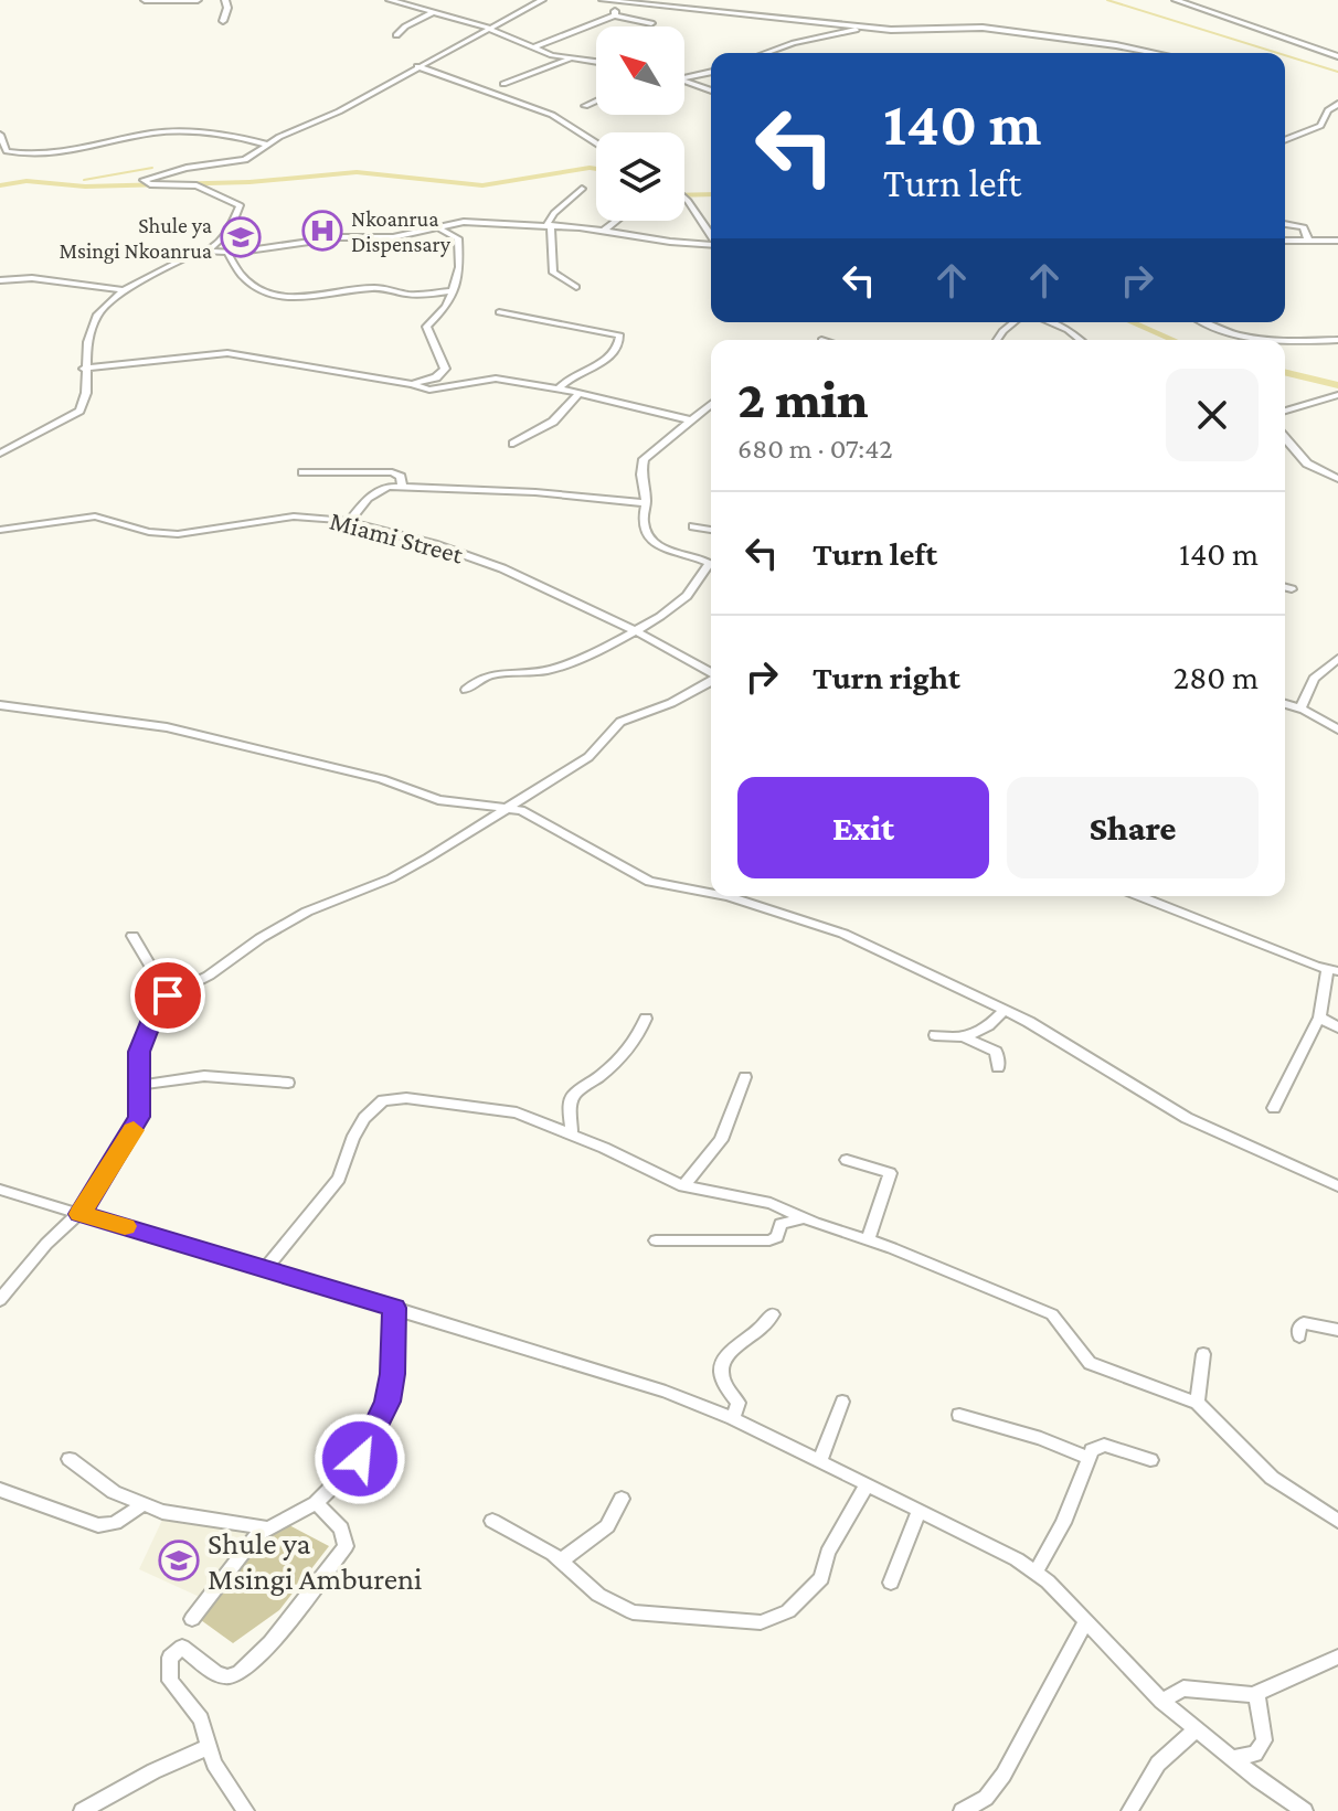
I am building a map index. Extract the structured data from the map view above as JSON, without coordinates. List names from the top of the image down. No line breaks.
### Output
{"streets":{"street":["Miami Street"]},"places":{"hospital":["Nkoanrua Dispensary"],"school or university":["Shule ya Msingi Nkoanrua","Shule ya Msingi Ambureni"]},"north":"top left","page":{"turn":["140 m","Turn left"],"heading":["2 min","680 m · 07:42"],"list":[{"name":"Turn left","value":"140 m"},{"name":"Turn right","value":"280 m"}],"buttons":["Exit","Share"]}}
